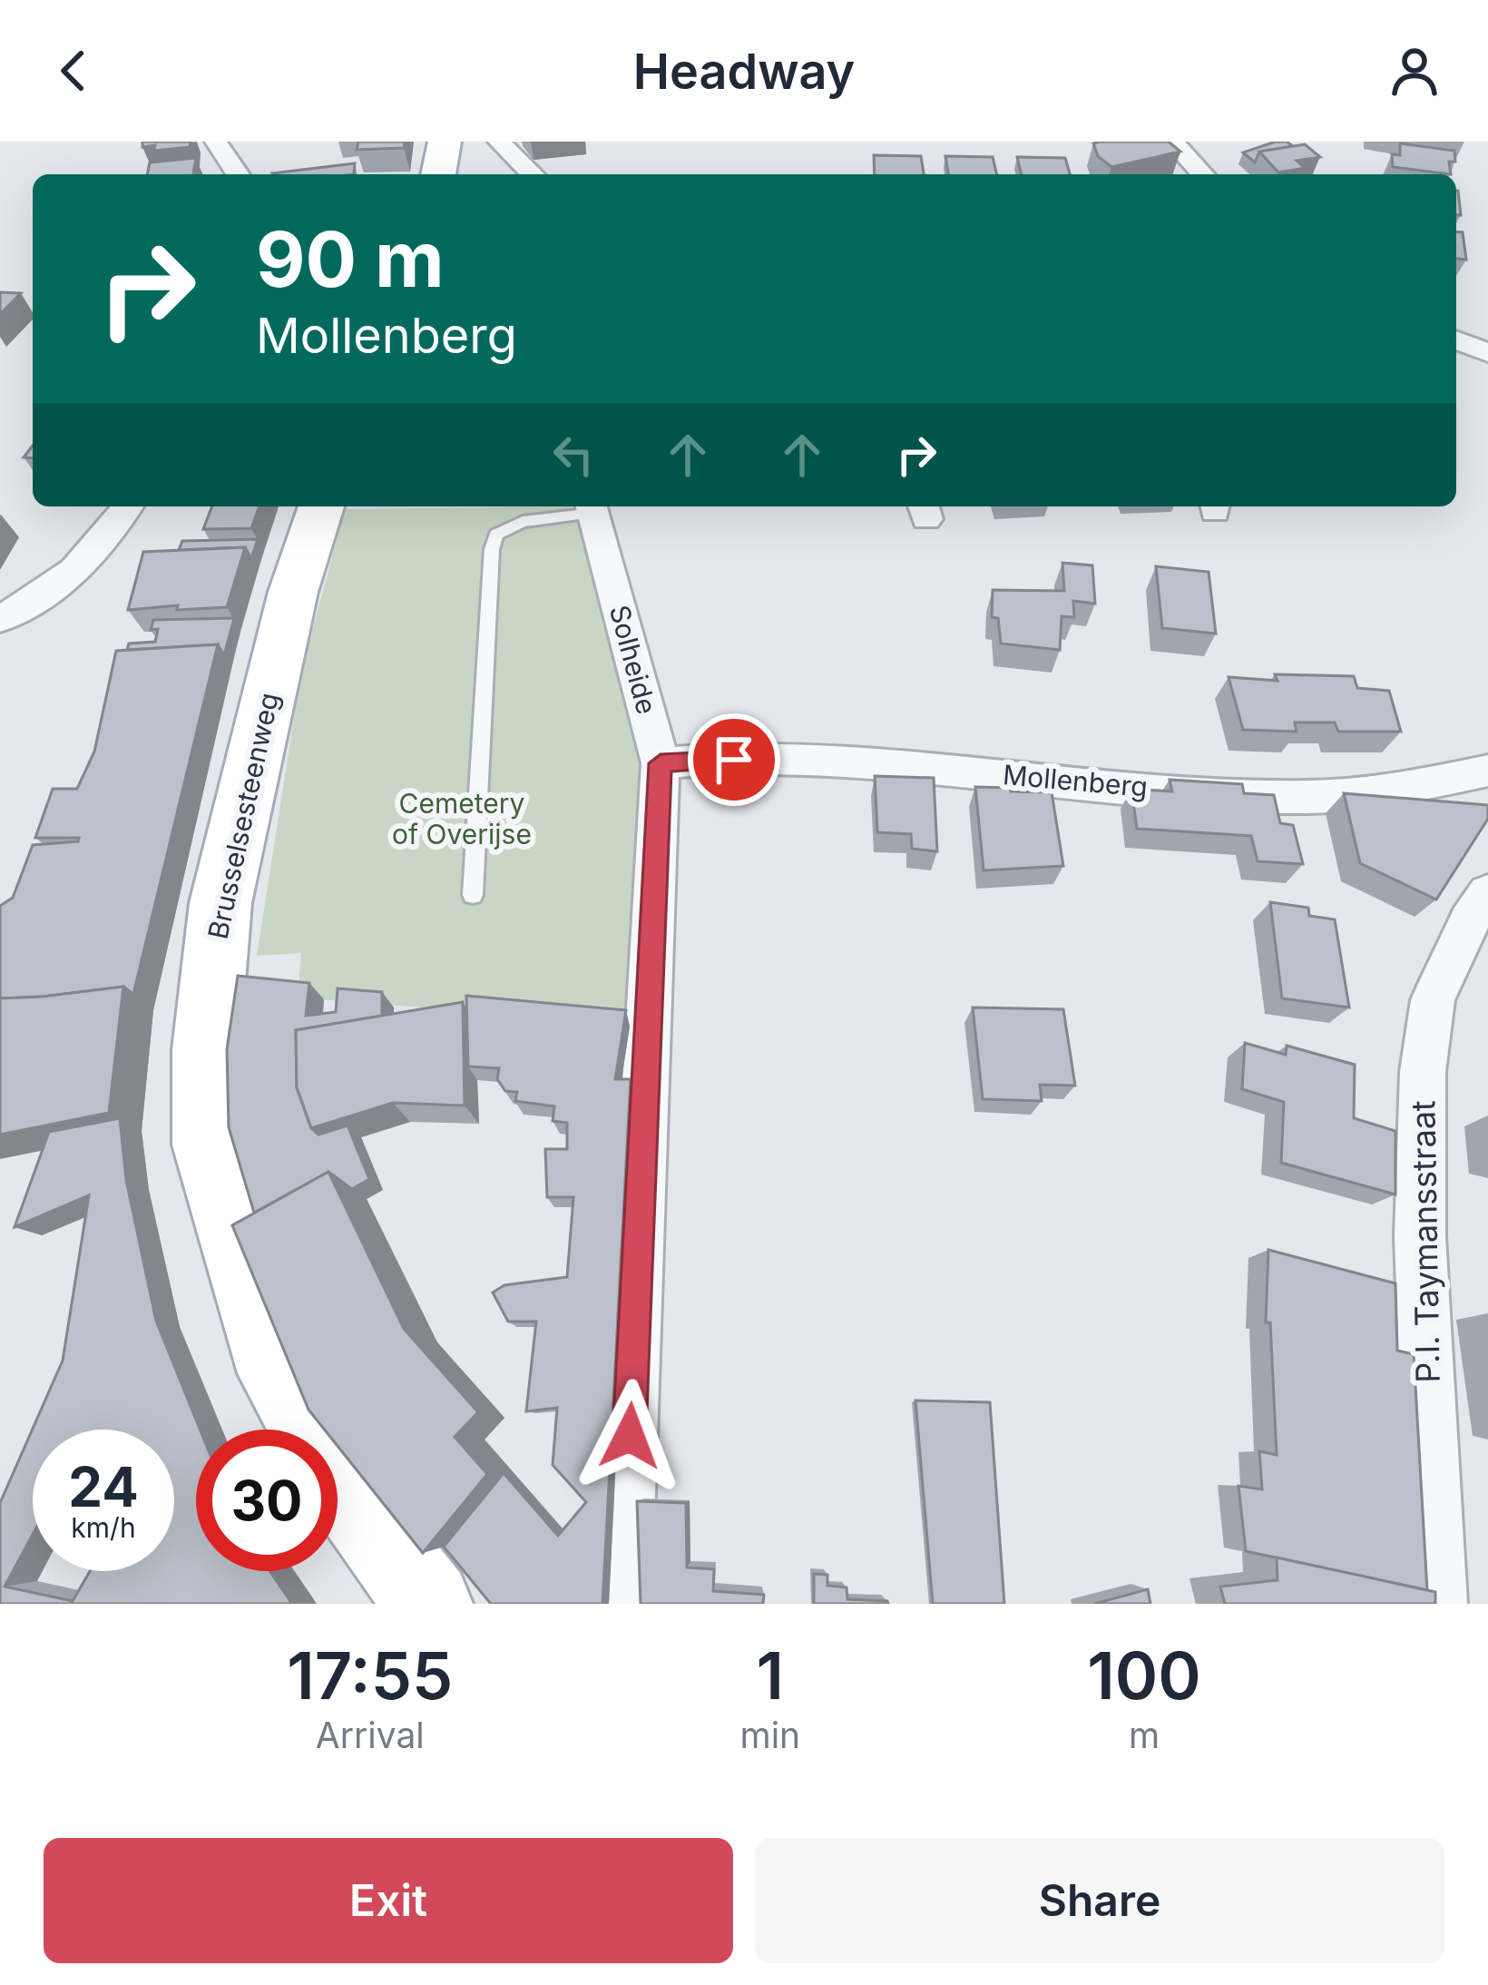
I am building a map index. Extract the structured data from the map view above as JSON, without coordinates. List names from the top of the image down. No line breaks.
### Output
{"streets":{"main road":["Brusselsesteenweg"],"street":["Solheide","Mollenberg","P.I. Taymansstraat"]},"crossings":[["Solheide","Mollenberg"]],"parks":["Cemetery of Overijse"],"page":{"header":"Headway","turn":["90 m","Mollenberg"],"speed":"24 km/h","limit":"30","eta":["17:55","Arrival","1","min","100","m"],"buttons":["Exit","Share"]}}
